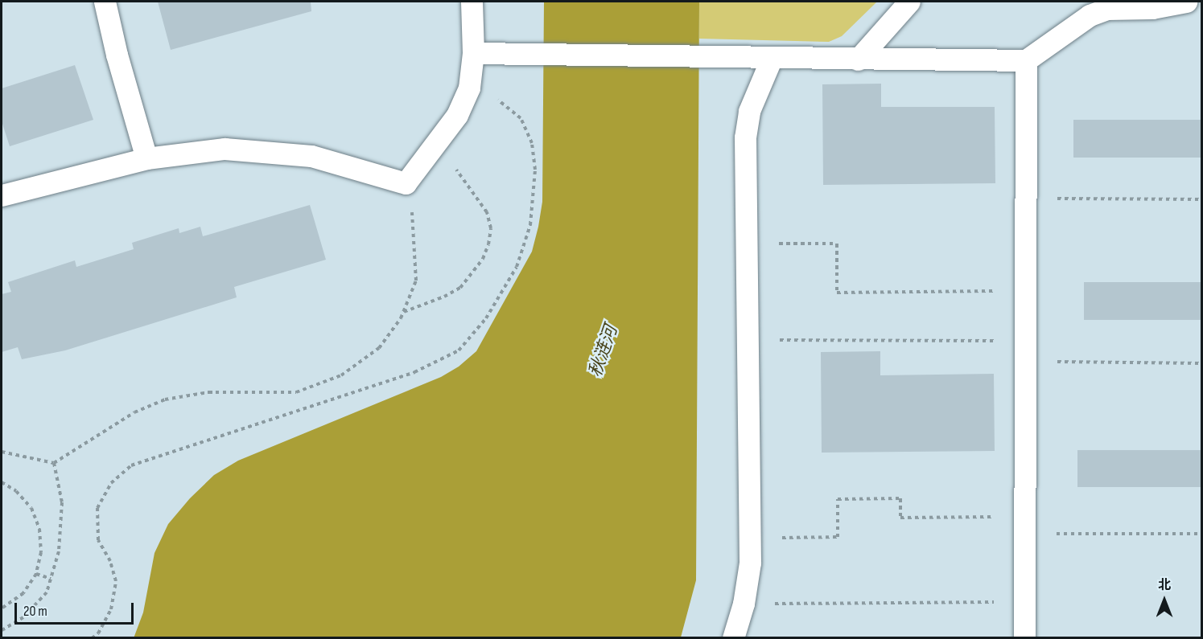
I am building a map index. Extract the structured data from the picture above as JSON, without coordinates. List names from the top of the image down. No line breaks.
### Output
{"water":["秋涟河"],"scale_bar":"20 m","north":"top"}
